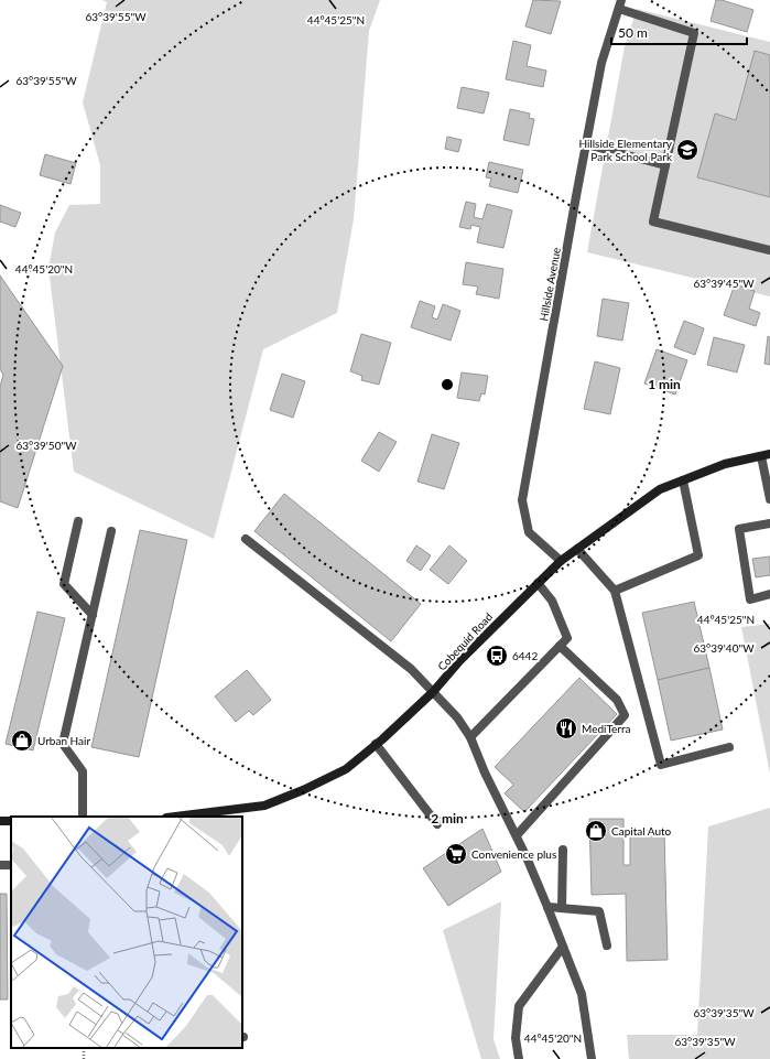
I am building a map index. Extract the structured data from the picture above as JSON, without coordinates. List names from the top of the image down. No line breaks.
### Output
{"streets":{"main road":["Cobequid Road"],"street":["Hillside Avenue"]},"crossings":[["Hillside Avenue","Cobequid Road"]],"places":{"school or university":["Hillside Elementary Park School Park"],"bus stop":["6442"],"restaurant":["MediTerra"],"shop":["Urban Hair","Capital Auto"],"supermarket":["Convenience plus"]},"scale_bar":"50 m","coordinates":["63°39'55\"W","44°45'25\"N","44°45'20\"N","63°39'45\"W","63°39'50\"W","63°39'40\"W","63°39'35\"W"],"rings":["1 min","2 min"]}
